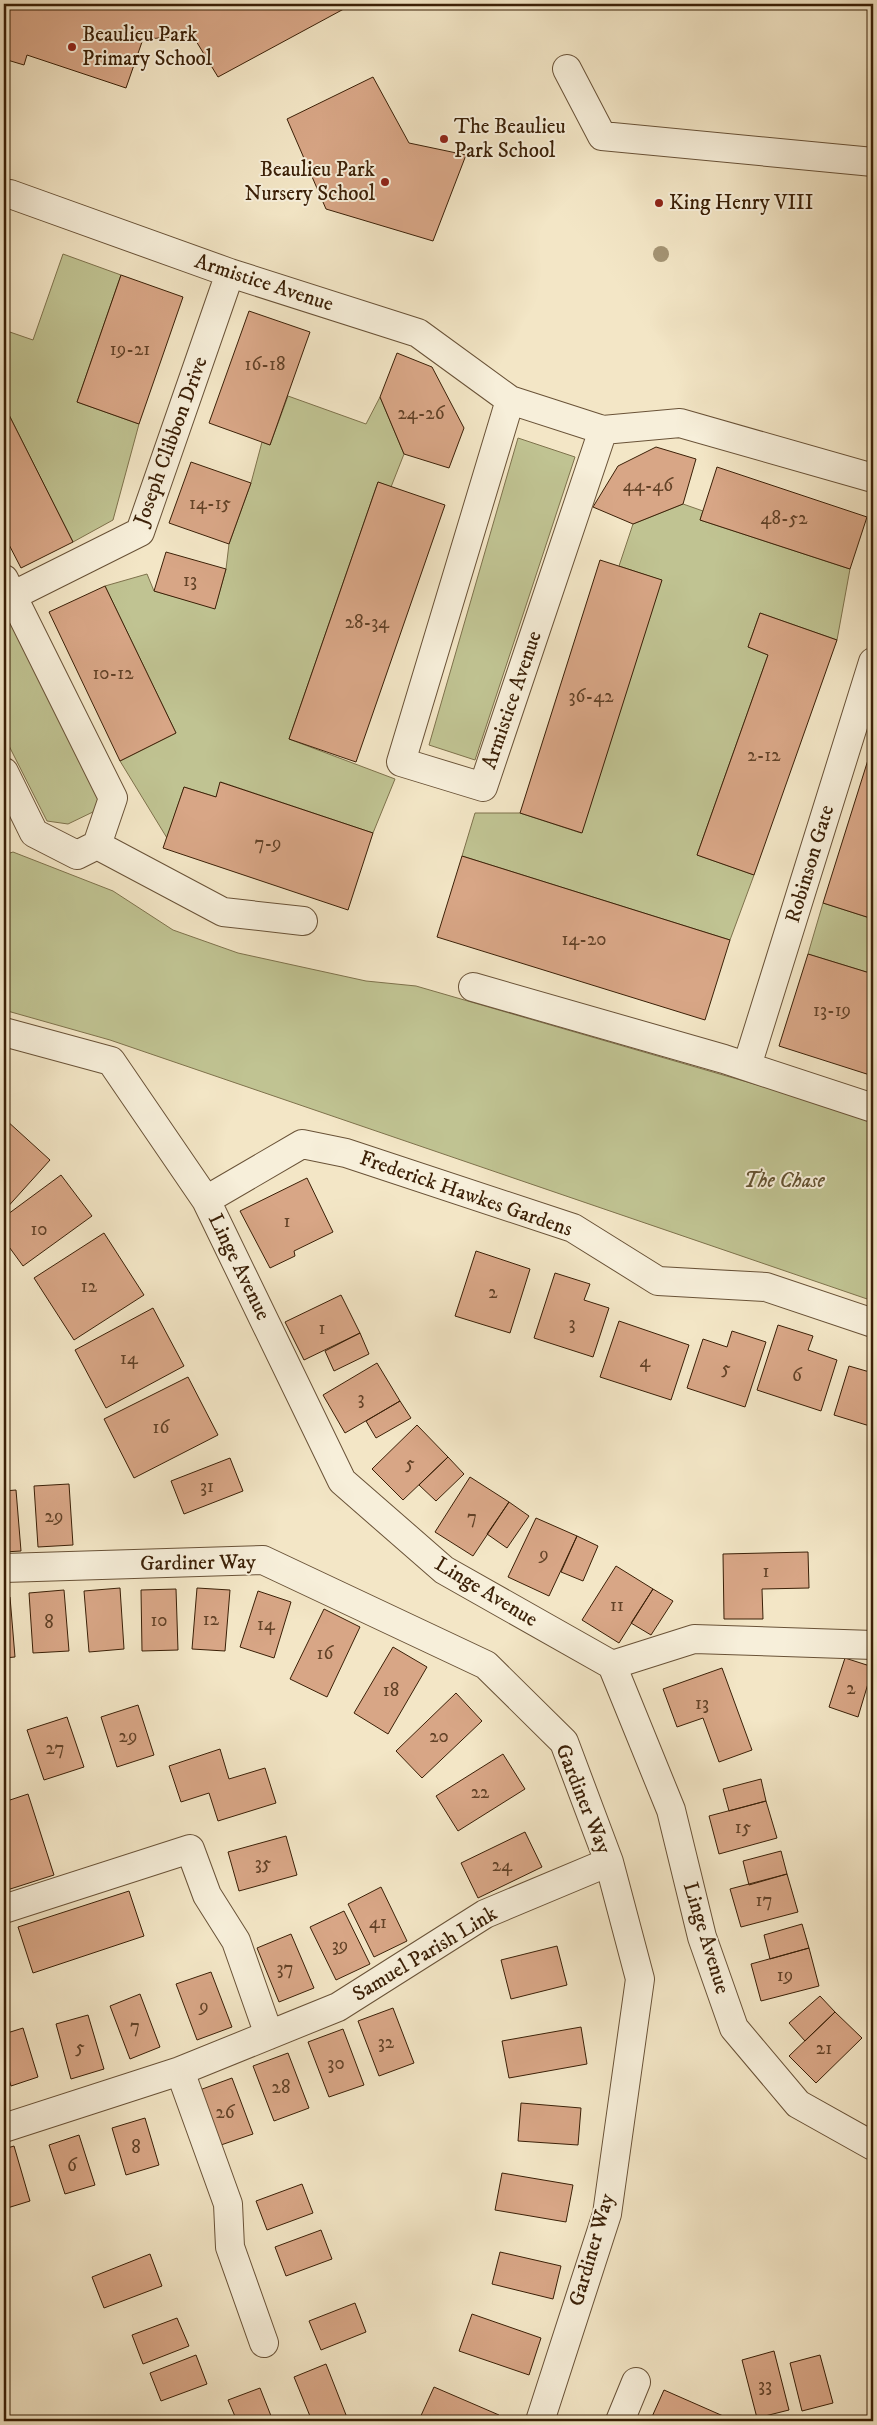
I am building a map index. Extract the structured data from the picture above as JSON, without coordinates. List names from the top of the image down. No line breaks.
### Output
{"streets":{"street":["Armistice Avenue","Joseph Clibbon Drive","Robinson Gate","Frederick Hawkes Gardens","Linge Avenue","Gardiner Way","Samuel Parish Link"]},"crossings":[["Armistice Avenue","Joseph Clibbon Drive"],["Frederick Hawkes Gardens","Linge Avenue"],["Gardiner Way","Samuel Parish Link"]],"parks":["The Chase"],"places":["Beaulieu Park Primary School","The Beaulieu Park School","Beaulieu Park Nursery School","King Henry VIII"],"house_numbers":["19-21","16-18","24-26","44-46","14-15","48-52","13","28-34","10-12","36-42","2-12","7-9","14-20","13-19","1","10","12","2","3","1","14","4","5","6","3","16","5","31","29","7","9","1","11","12","10","8","14","16","2","18","13","29","20","27","22","15","35","24","17","41","39","37","19","9","7","32","5","21","30","28","26","8","6","33"]}
